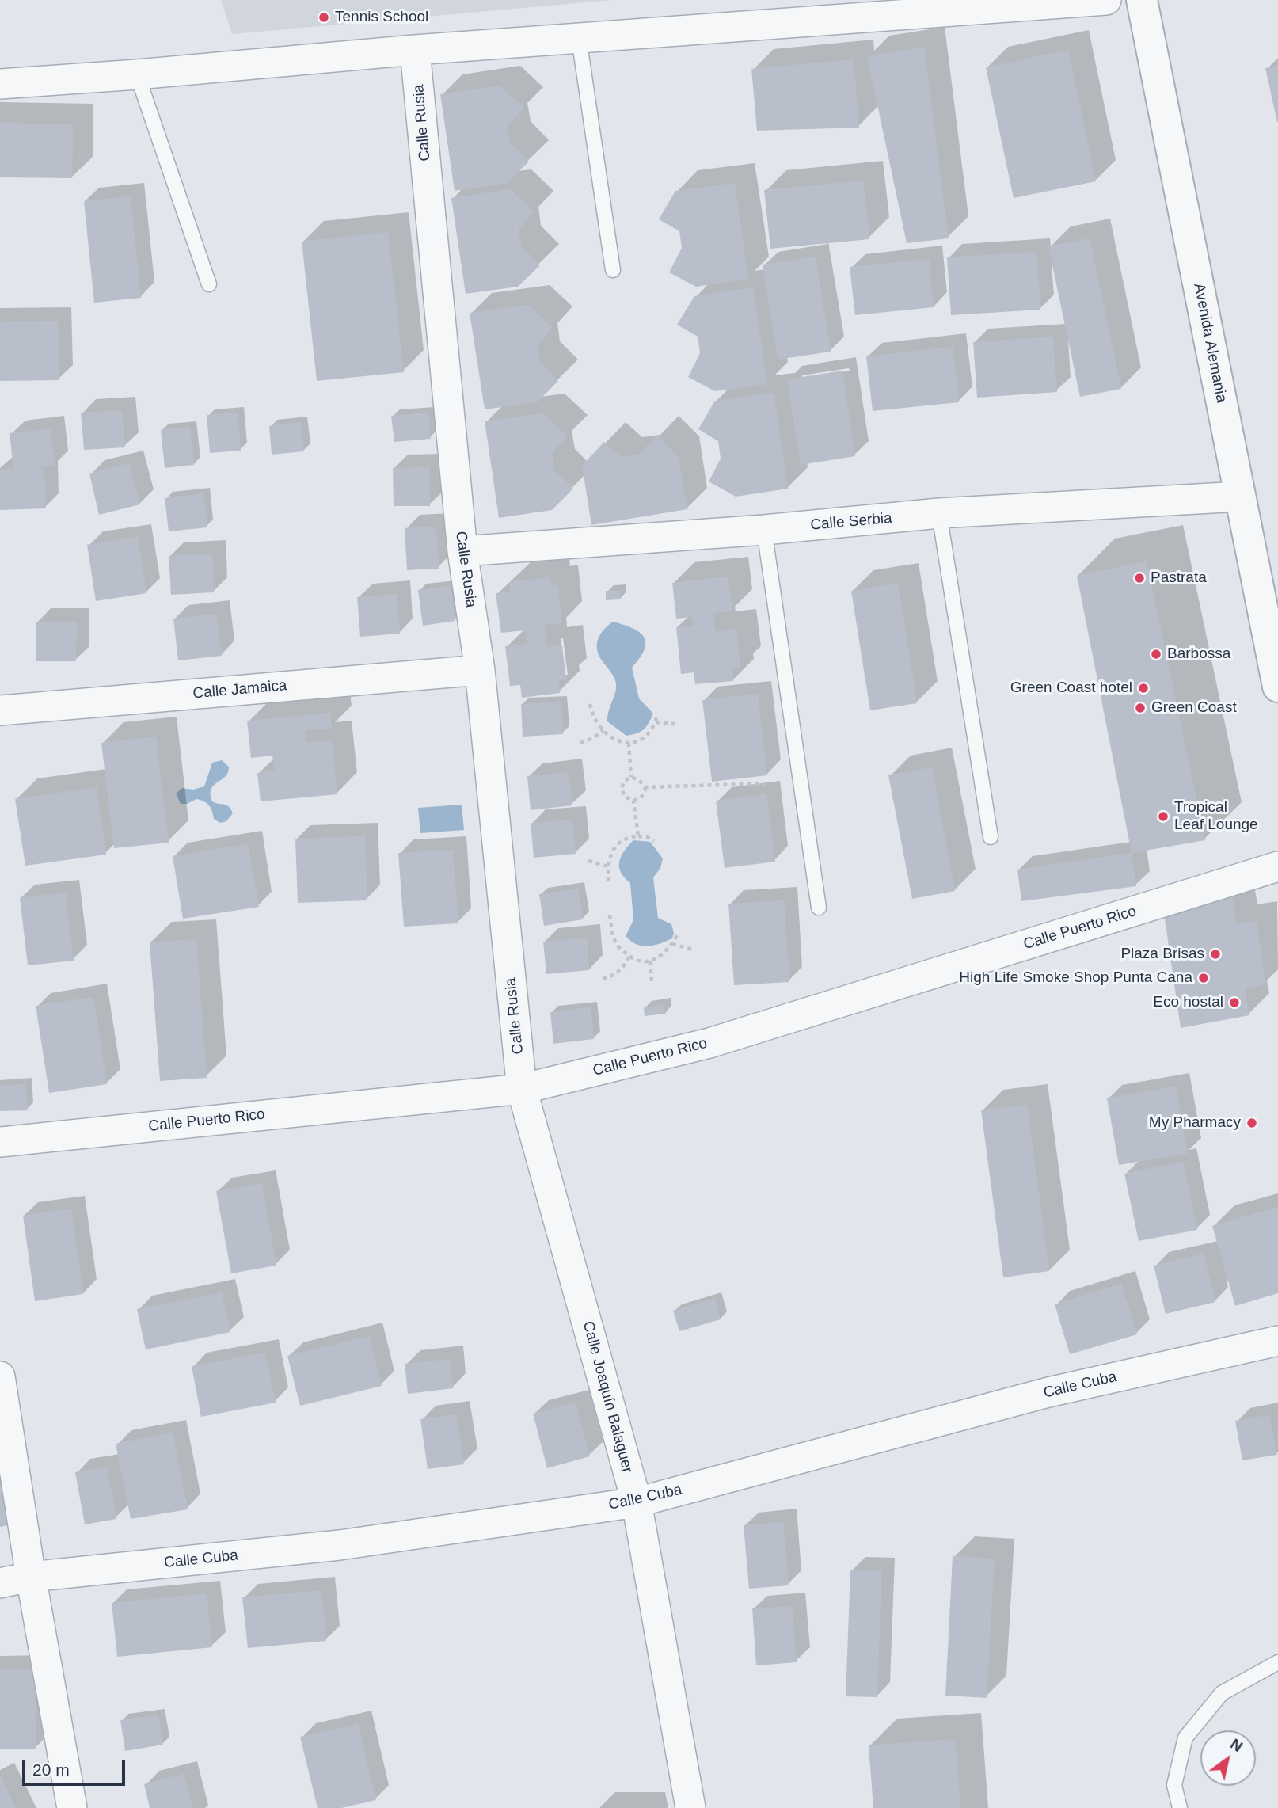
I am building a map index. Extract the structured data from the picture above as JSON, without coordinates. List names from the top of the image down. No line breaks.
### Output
{"streets":{"street":["Calle Rusia","Avenida Alemania","Calle Serbia","Calle Jamaica","Calle Puerto Rico","Calle Cuba","Calle Joaquín Balaguer"]},"crossings":[["Calle Rusia","Calle Serbia"],["Calle Rusia","Calle Jamaica"],["Calle Rusia","Calle Puerto Rico"],["Calle Rusia","Calle Joaquín Balaguer"],["Avenida Alemania","Calle Serbia"],["Calle Puerto Rico","Calle Joaquín Balaguer"],["Calle Cuba","Calle Joaquín Balaguer"]],"places":["Tennis School","Pastrata","Barbossa","Green Coast hotel","Green Coast","Tropical Leaf Lounge","Plaza Brisas","High Life Smoke Shop Punta Cana","Eco hostal","My Pharmacy"],"scale_bar":"20 m","north":"top right"}
